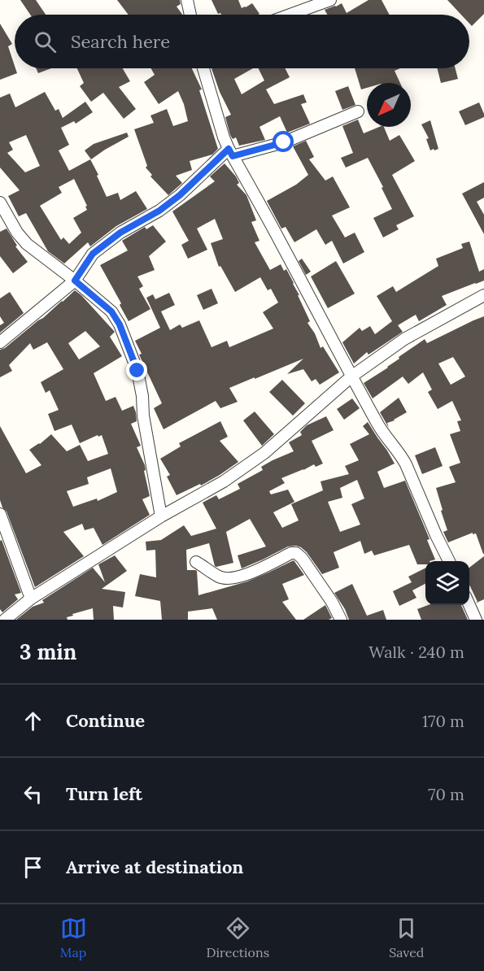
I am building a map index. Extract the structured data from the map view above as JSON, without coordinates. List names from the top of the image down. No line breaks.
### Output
{"north":"bottom left","page":{"search":"Search here","heading":["3 min","Walk · 240 m"],"list":[["Continue","170 m"],["Turn left","70 m"],"Arrive at destination"],"nav":["Map","Directions","Saved"]}}
